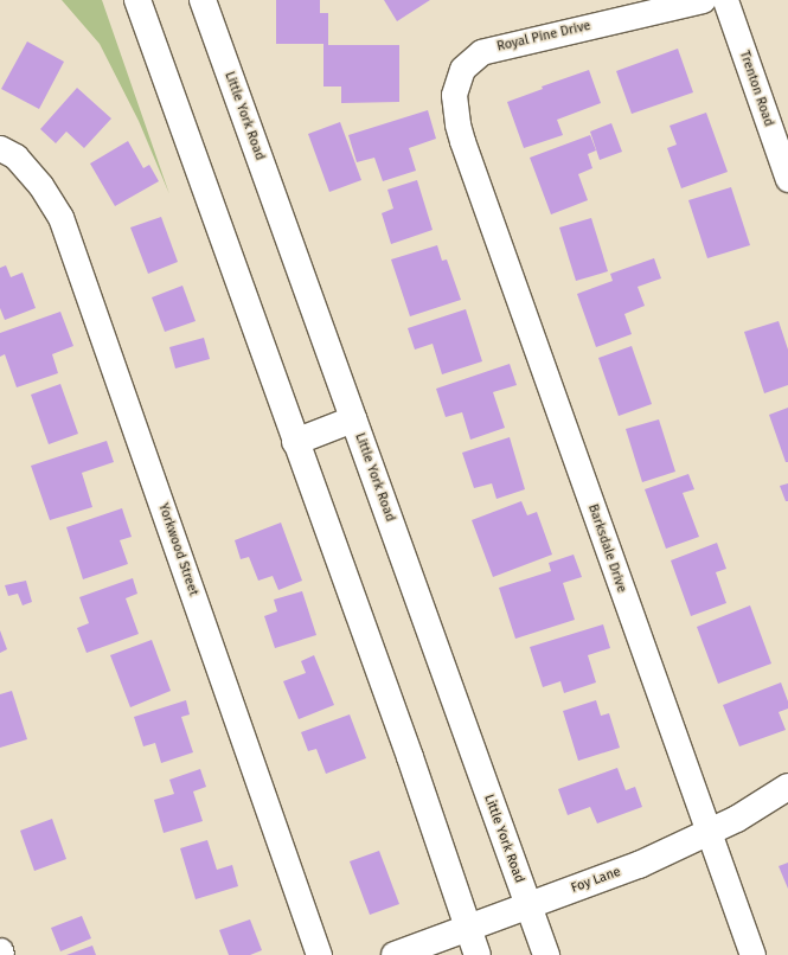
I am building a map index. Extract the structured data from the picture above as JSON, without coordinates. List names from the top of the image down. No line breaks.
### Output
{"streets":{"main road":["Little York Road","Foy Lane"],"street":["Royal Pine Drive","Trenton Road","Barksdale Drive","Yorkwood Street"]},"crossings":[["Royal Pine Drive","Barksdale Drive"],["Little York Road","Foy Lane"],["Barksdale Drive","Foy Lane"]]}
